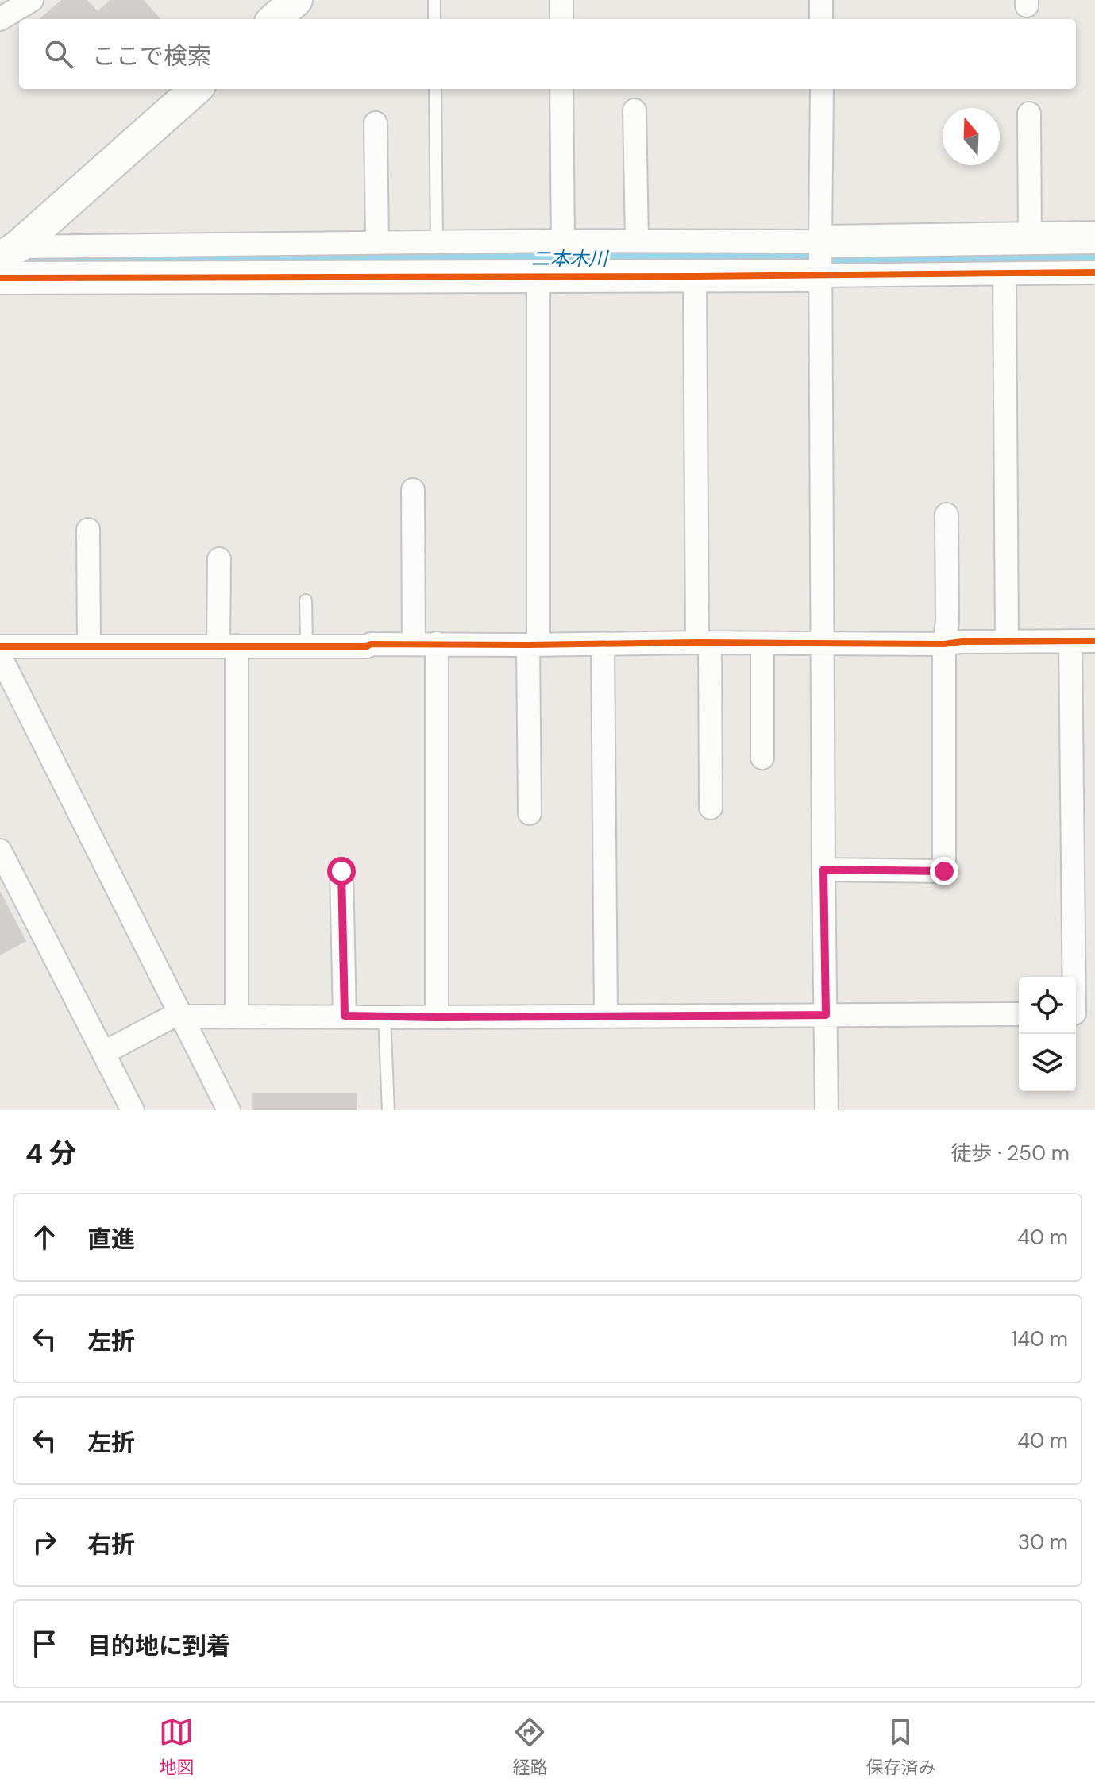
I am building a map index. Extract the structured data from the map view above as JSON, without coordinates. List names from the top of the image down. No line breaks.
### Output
{"water":["二本木川"],"north":"top","page":{"search":"ここで検索","heading":["4 分","徒歩 · 250 m"],"list":[["直進","40 m"],["左折","140 m"],["左折","40 m"],["右折","30 m"],"目的地に到着"],"nav":["地図","経路","保存済み"]}}
